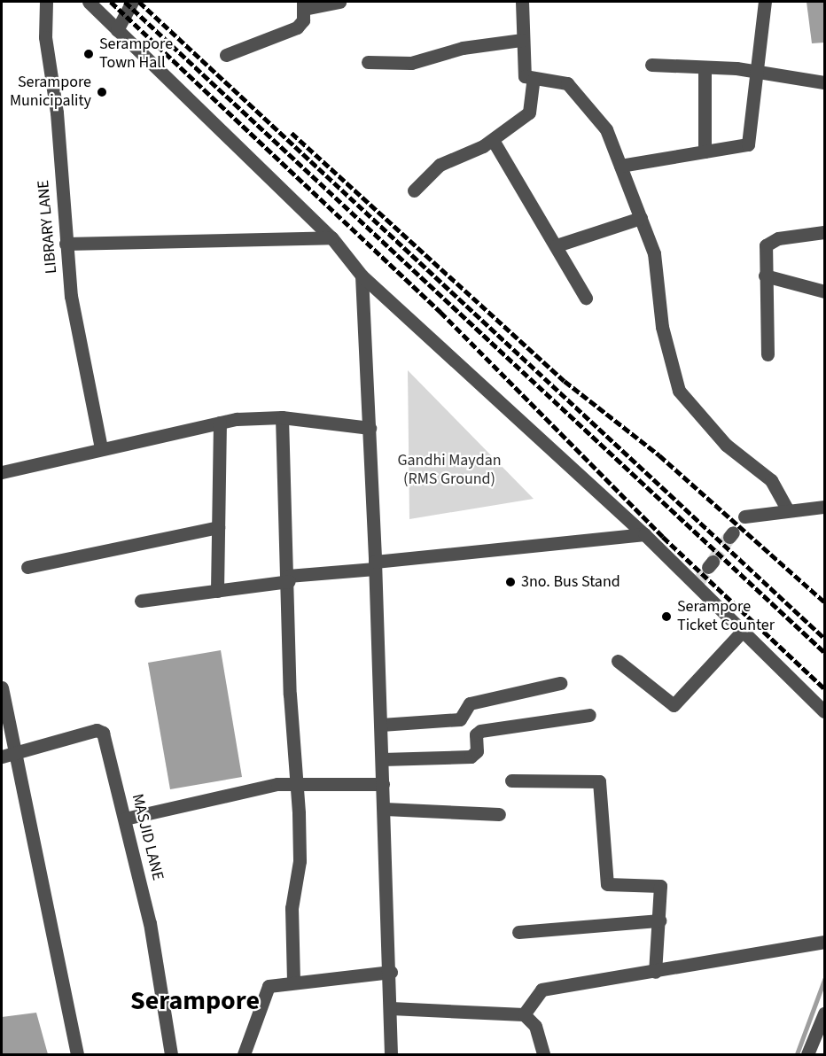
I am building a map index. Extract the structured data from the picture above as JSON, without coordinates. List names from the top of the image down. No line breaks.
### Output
{"streets":{"street":["LIBRARY LANE","MASJID LANE"]},"districts":["Serampore"],"parks":["Gandhi Maydan (RMS Ground)"],"places":["Serampore Town Hall","Serampore Municipality","3no. Bus Stand","Serampore Ticket Counter"]}
